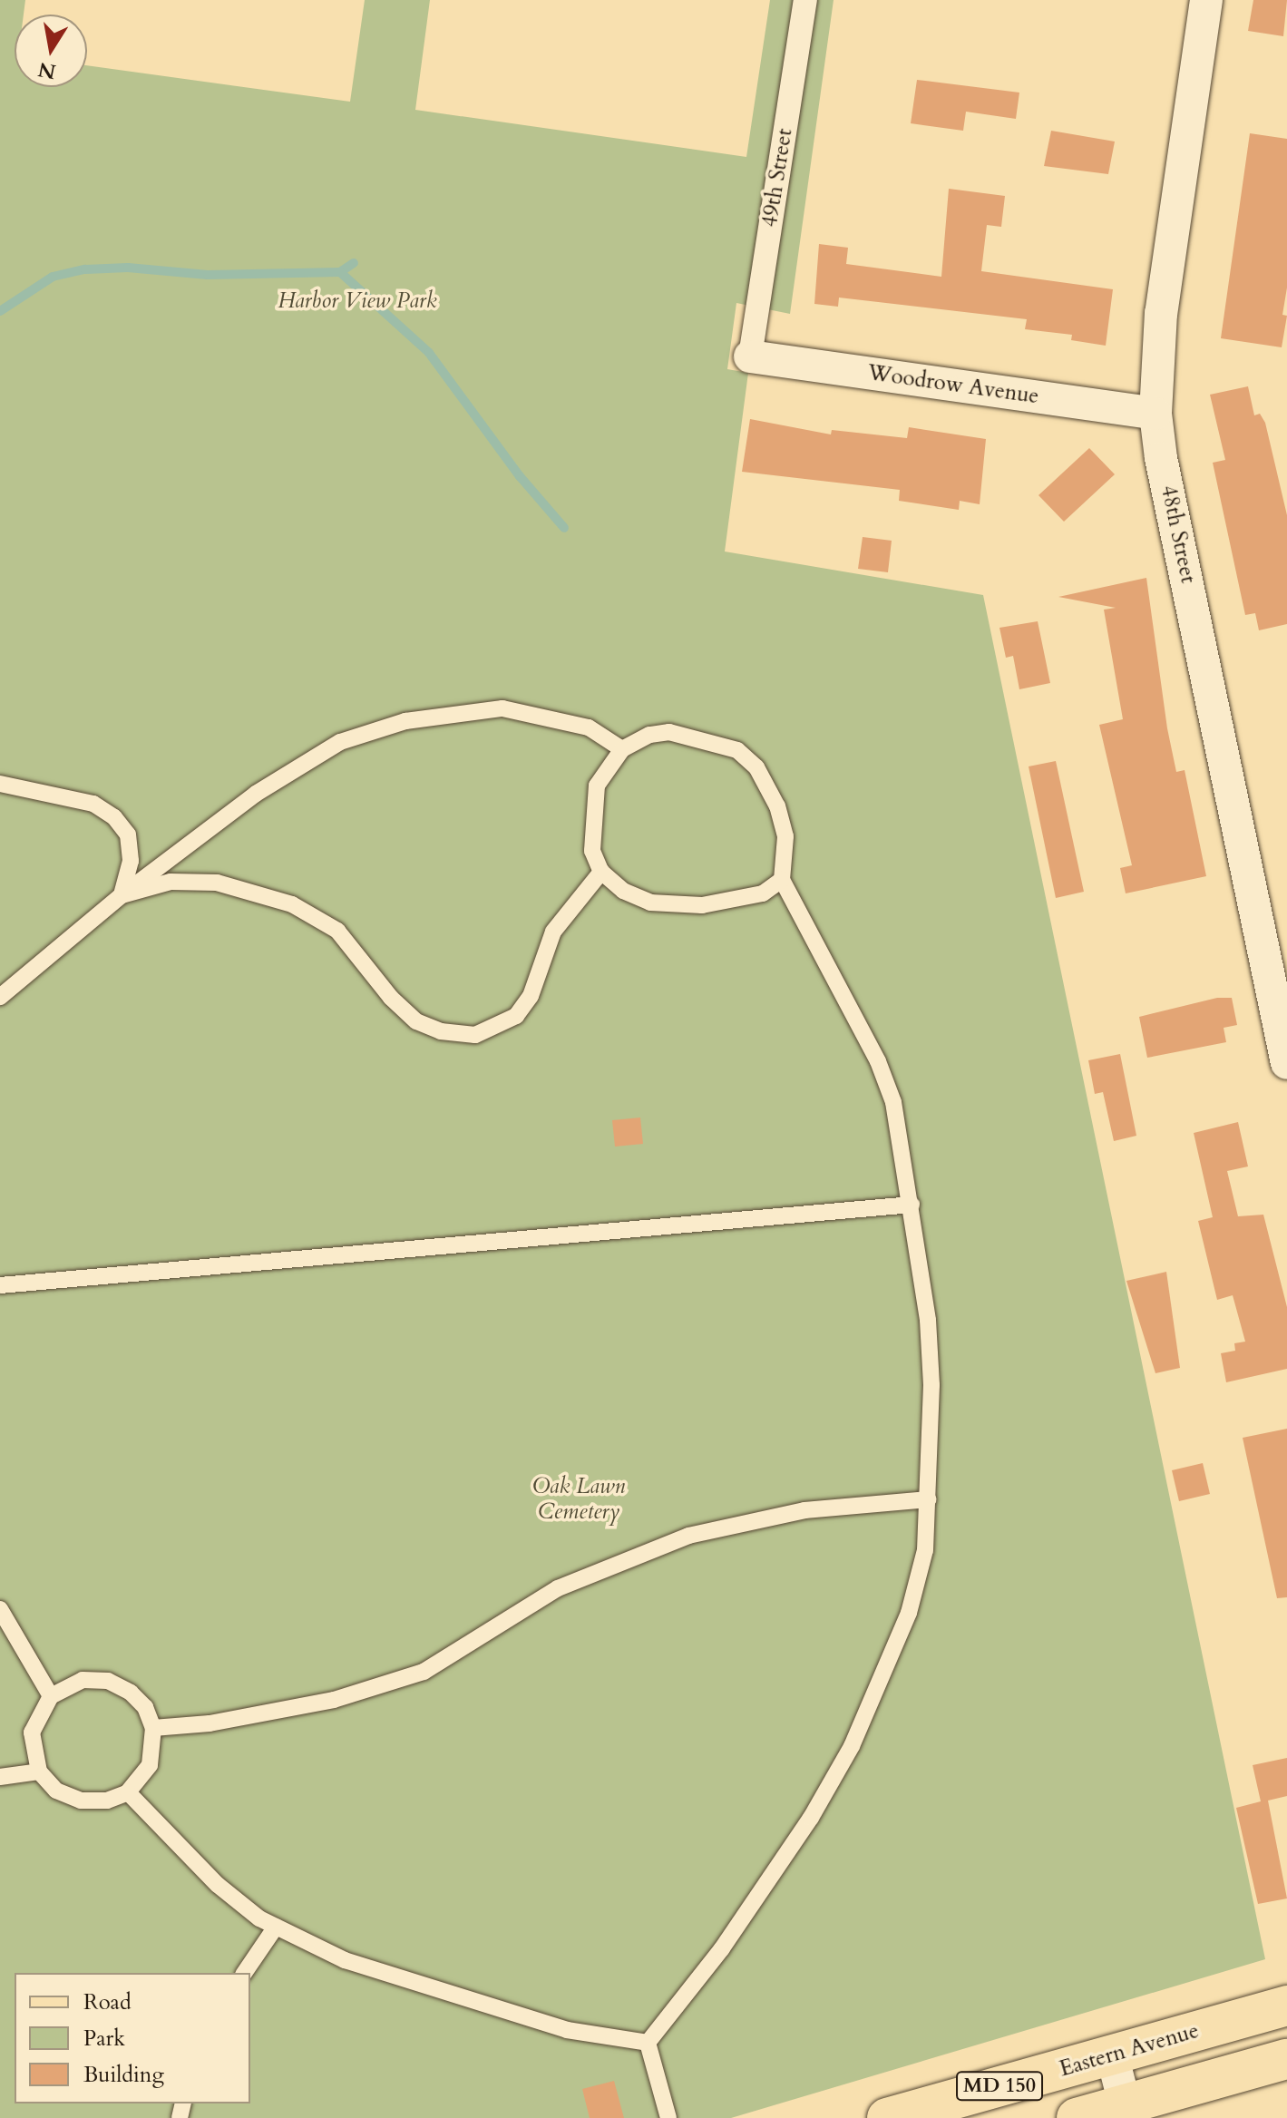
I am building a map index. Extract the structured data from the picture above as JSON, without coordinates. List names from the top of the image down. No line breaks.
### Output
{"streets":{"main road":["Eastern Avenue","MD 150"],"street":["49th Street","Woodrow Avenue","48th Street"]},"crossings":[["49th Street","Woodrow Avenue"],["Woodrow Avenue","48th Street"]],"parks":["Harbor View Park","Oak Lawn Cemetery"],"legend":["Road","Park","Building"],"north":"bottom"}
